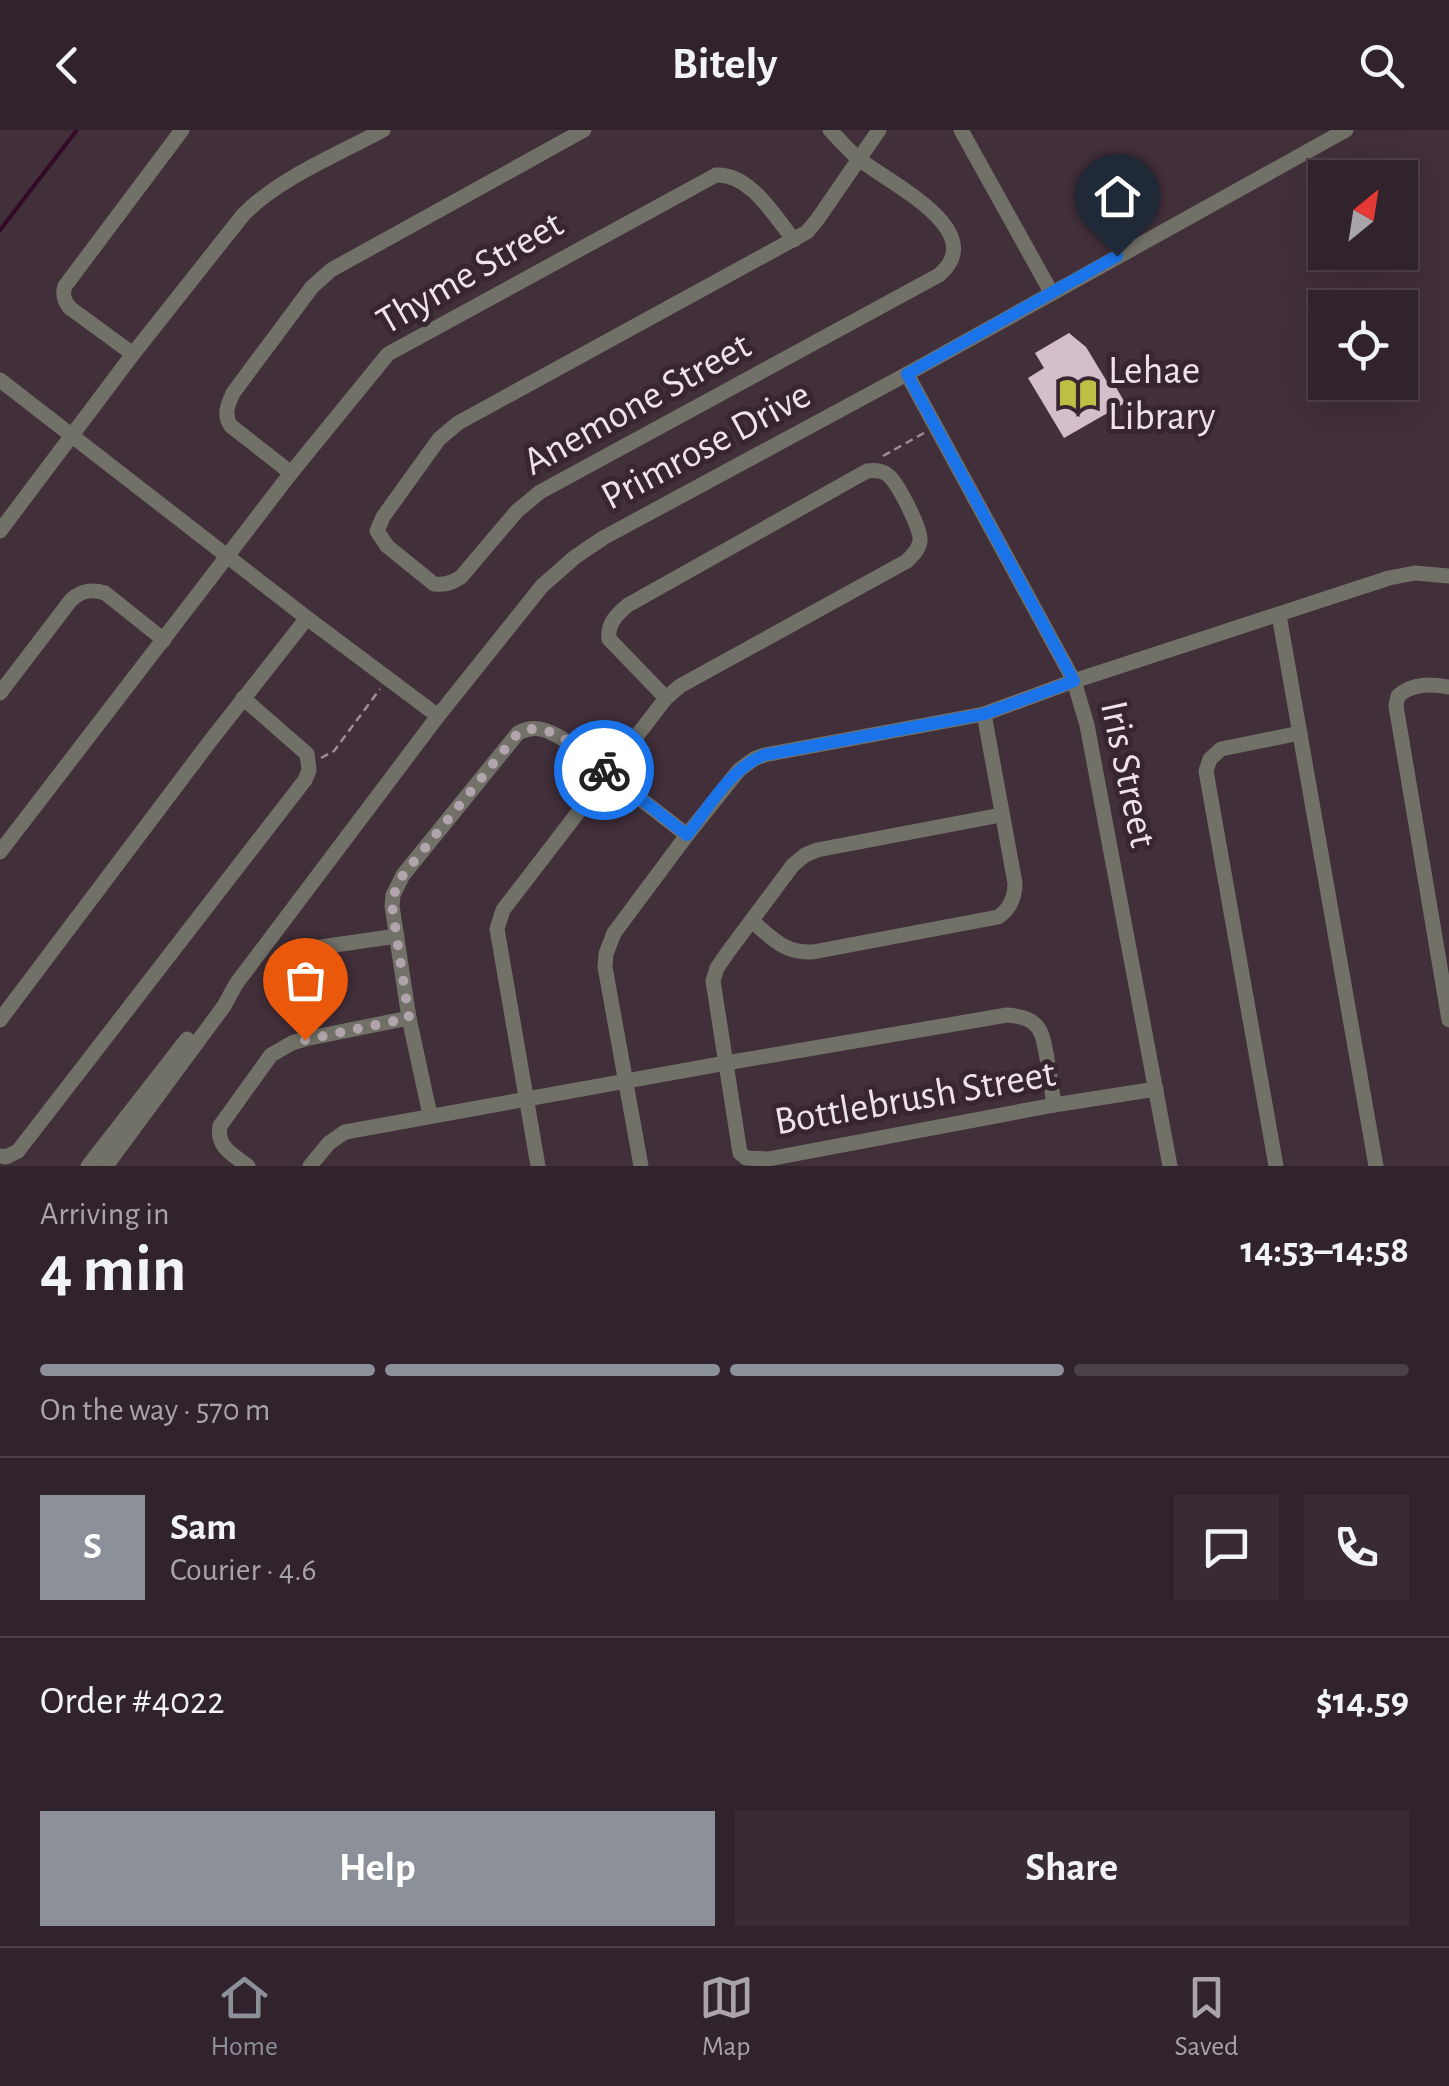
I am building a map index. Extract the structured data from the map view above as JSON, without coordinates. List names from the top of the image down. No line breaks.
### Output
{"streets":{"street":["Thyme Street","Anemone Street","Primrose Drive","Iris Street","Bottlebrush Street"]},"crossings":[["Thyme Street","Anemone Street"],["Primrose Drive","Iris Street"],["Iris Street","Bottlebrush Street"]],"places":{"library":["Lehae Library"]},"north":"top right","page":{"header":"Bitely","heading":["4 min","Arriving in","14:53–14:58"],"panel":["Sam","Courier · 4.6","Order #4022","$14.59"],"bar":"On the way · 570 m","round":"S","buttons":["Help","Share"],"tabs":["Home","Map","Saved"]}}
